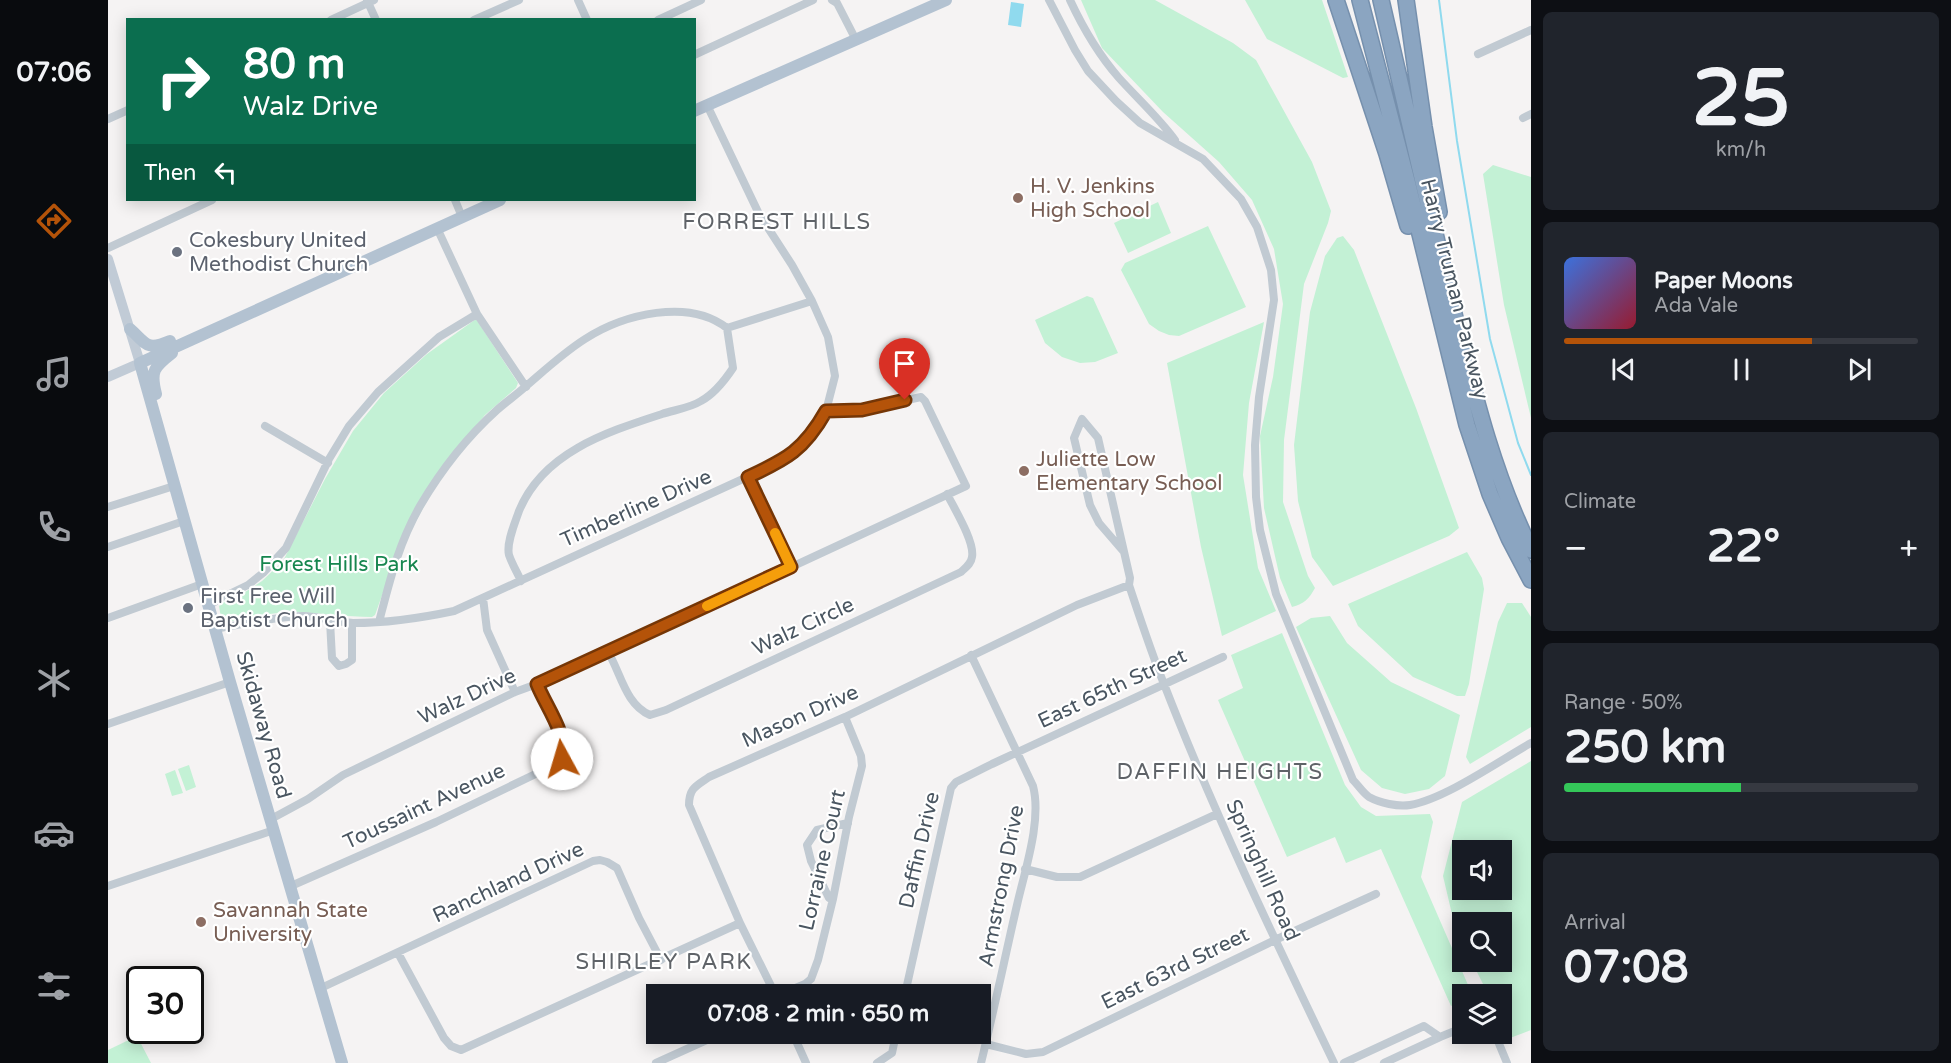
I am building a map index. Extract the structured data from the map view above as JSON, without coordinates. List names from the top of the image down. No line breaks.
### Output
{"streets":{"highway":["Harry Truman Parkway"],"main road":["Skidaway Road"],"street":["Timberline Drive","Walz Circle","East 65th Street","Walz Drive","Mason Drive","Toussaint Avenue","Daffin Drive","Lorraine Court","Springhill Road","Ranchland Drive","Armstrong Drive","East 63rd Street"]},"crossings":[["Timberline Drive","Walz Drive"],["Timberline Drive","Skidaway Road"],["Walz Circle","Walz Drive"],["East 65th Street","Daffin Drive"],["East 65th Street","Springhill Road"],["East 65th Street","Armstrong Drive"],["Walz Drive","Skidaway Road"],["Walz Drive","Toussaint Avenue"],["Mason Drive","Lorraine Court"],["Mason Drive","Springhill Road"],["Mason Drive","Armstrong Drive"],["Skidaway Road","Toussaint Avenue"],["Skidaway Road","Ranchland Drive"],["Daffin Drive","Armstrong Drive"],["Springhill Road","East 63rd Street"],["Armstrong Drive","East 63rd Street"]],"districts":["FORREST HILLS","DAFFIN HEIGHTS","SHIRLEY PARK"],"parks":["Forest Hills Park"],"places":["H. V. Jenkins High School","Cokesbury United Methodist Church","Juliette Low Elementary School","First Free Will Baptist Church","Savannah State University"],"page":{"tabs":"07:06","tile":[["25","km/h"],"Climate",["Range · 50%","250 km"],["Arrival","07:08"]],"turn":["80 m","Walz Drive"],"then":"Then","song":["Paper Moons","Ada Vale"],"heat":["−","22°","+"],"limit":"30","trip":"07:08 · 2 min · 650 m"}}
